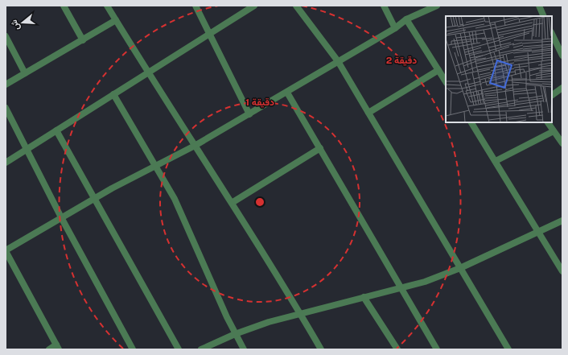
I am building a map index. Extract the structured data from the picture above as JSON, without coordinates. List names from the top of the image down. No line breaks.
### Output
{"north":"left","rings":["2 دقيقة","1 دقيقة"]}
